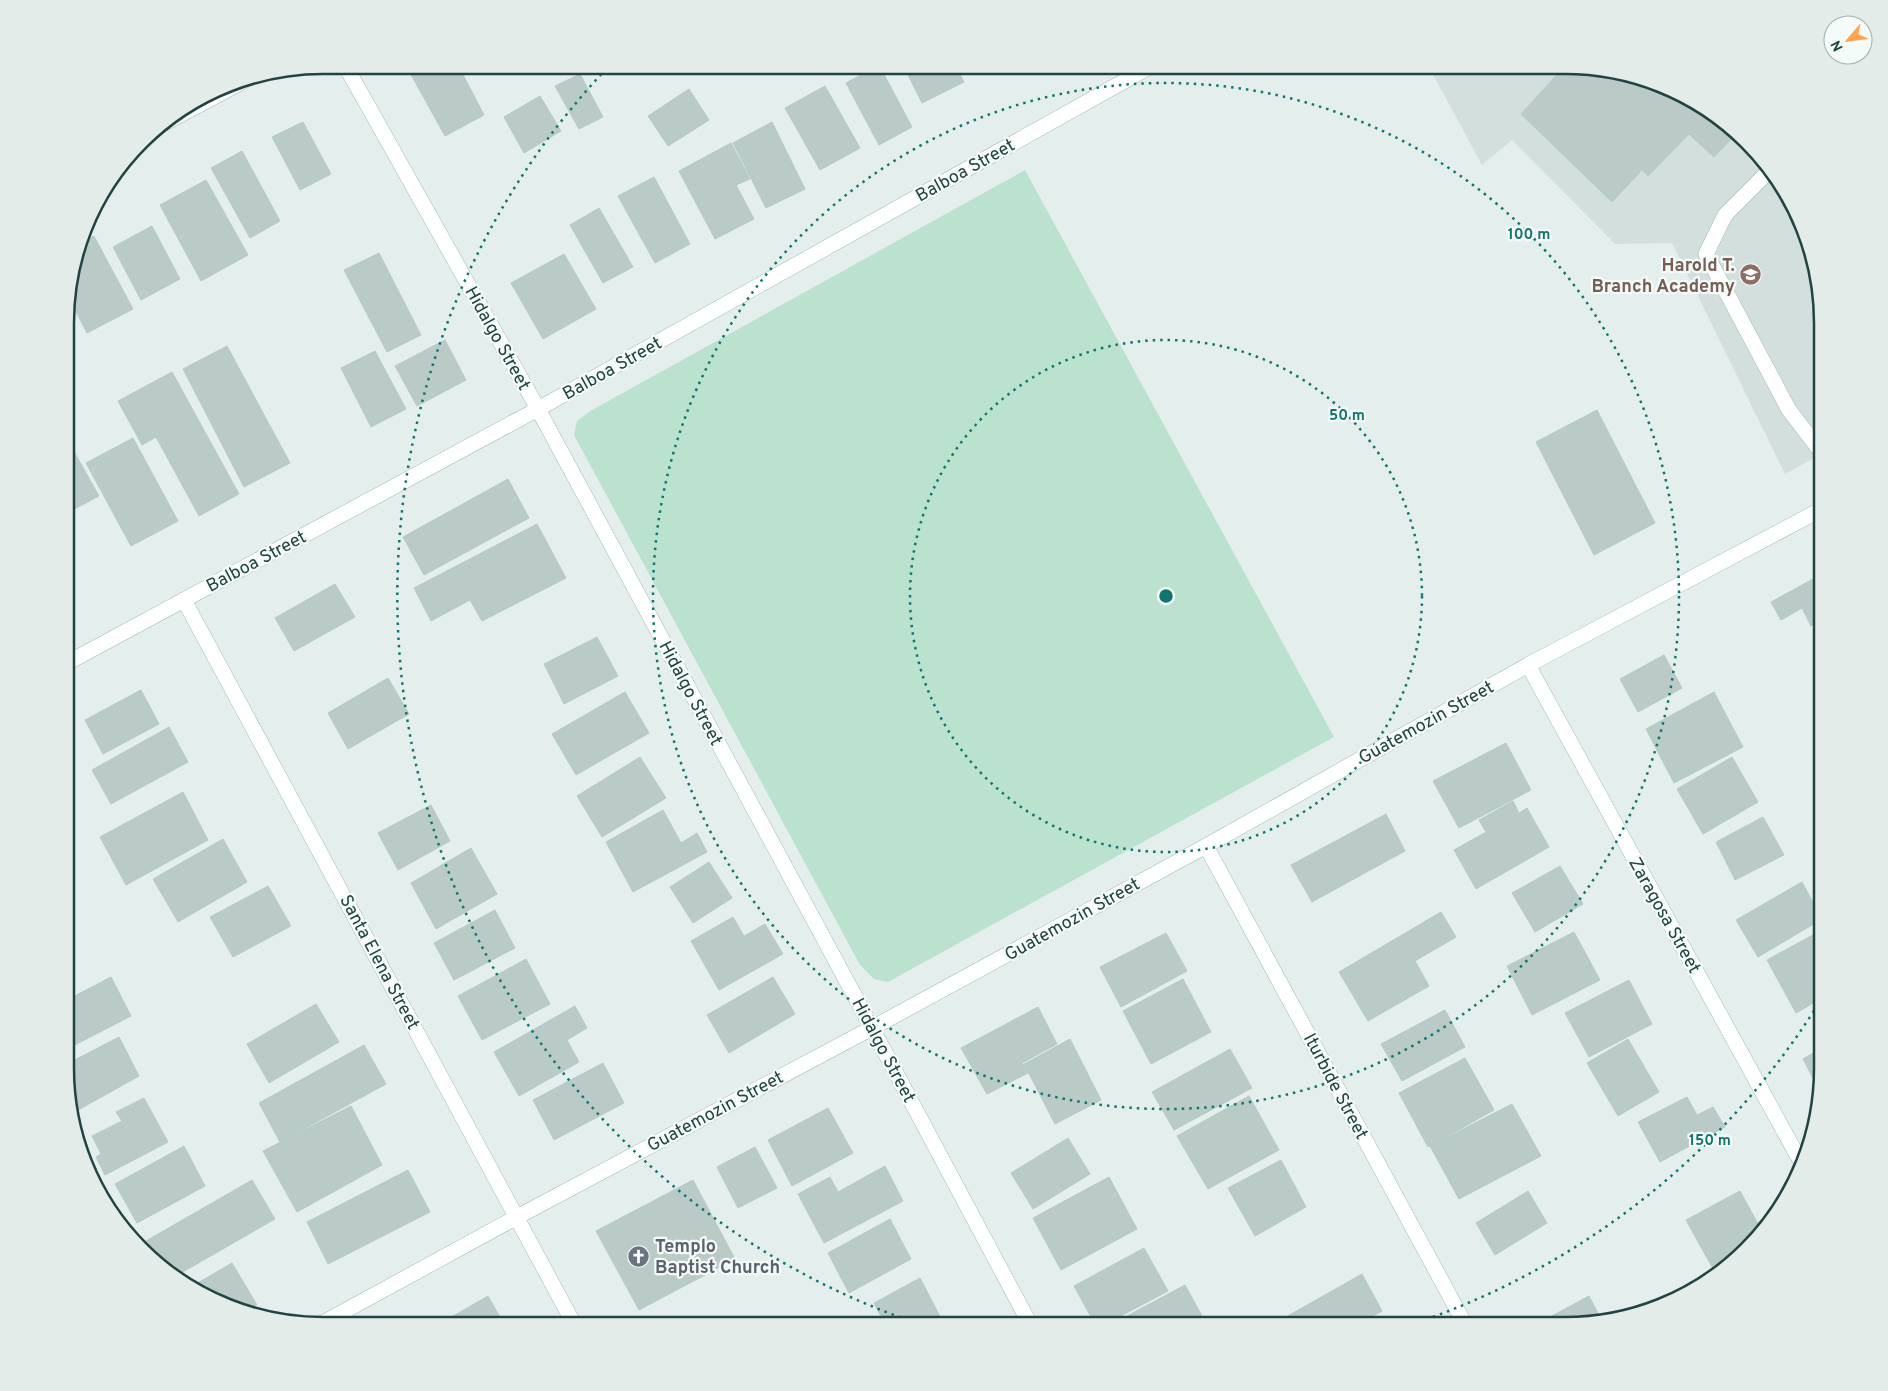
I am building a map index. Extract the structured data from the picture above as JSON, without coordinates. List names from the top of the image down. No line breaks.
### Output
{"streets":{"street":["Balboa Street","Hidalgo Street","Guatemozin Street","Zaragosa Street","Santa Elena Street","Iturbide Street"]},"crossings":[["Balboa Street","Hidalgo Street"],["Balboa Street","Santa Elena Street"],["Hidalgo Street","Guatemozin Street"],["Guatemozin Street","Zaragosa Street"],["Guatemozin Street","Santa Elena Street"],["Guatemozin Street","Iturbide Street"]],"places":{"school or university":["Harold T. Branch Academy"],"church":["Templo Baptist Church"]},"north":"bottom left","rings":["100 m","50 m","150 m"]}
